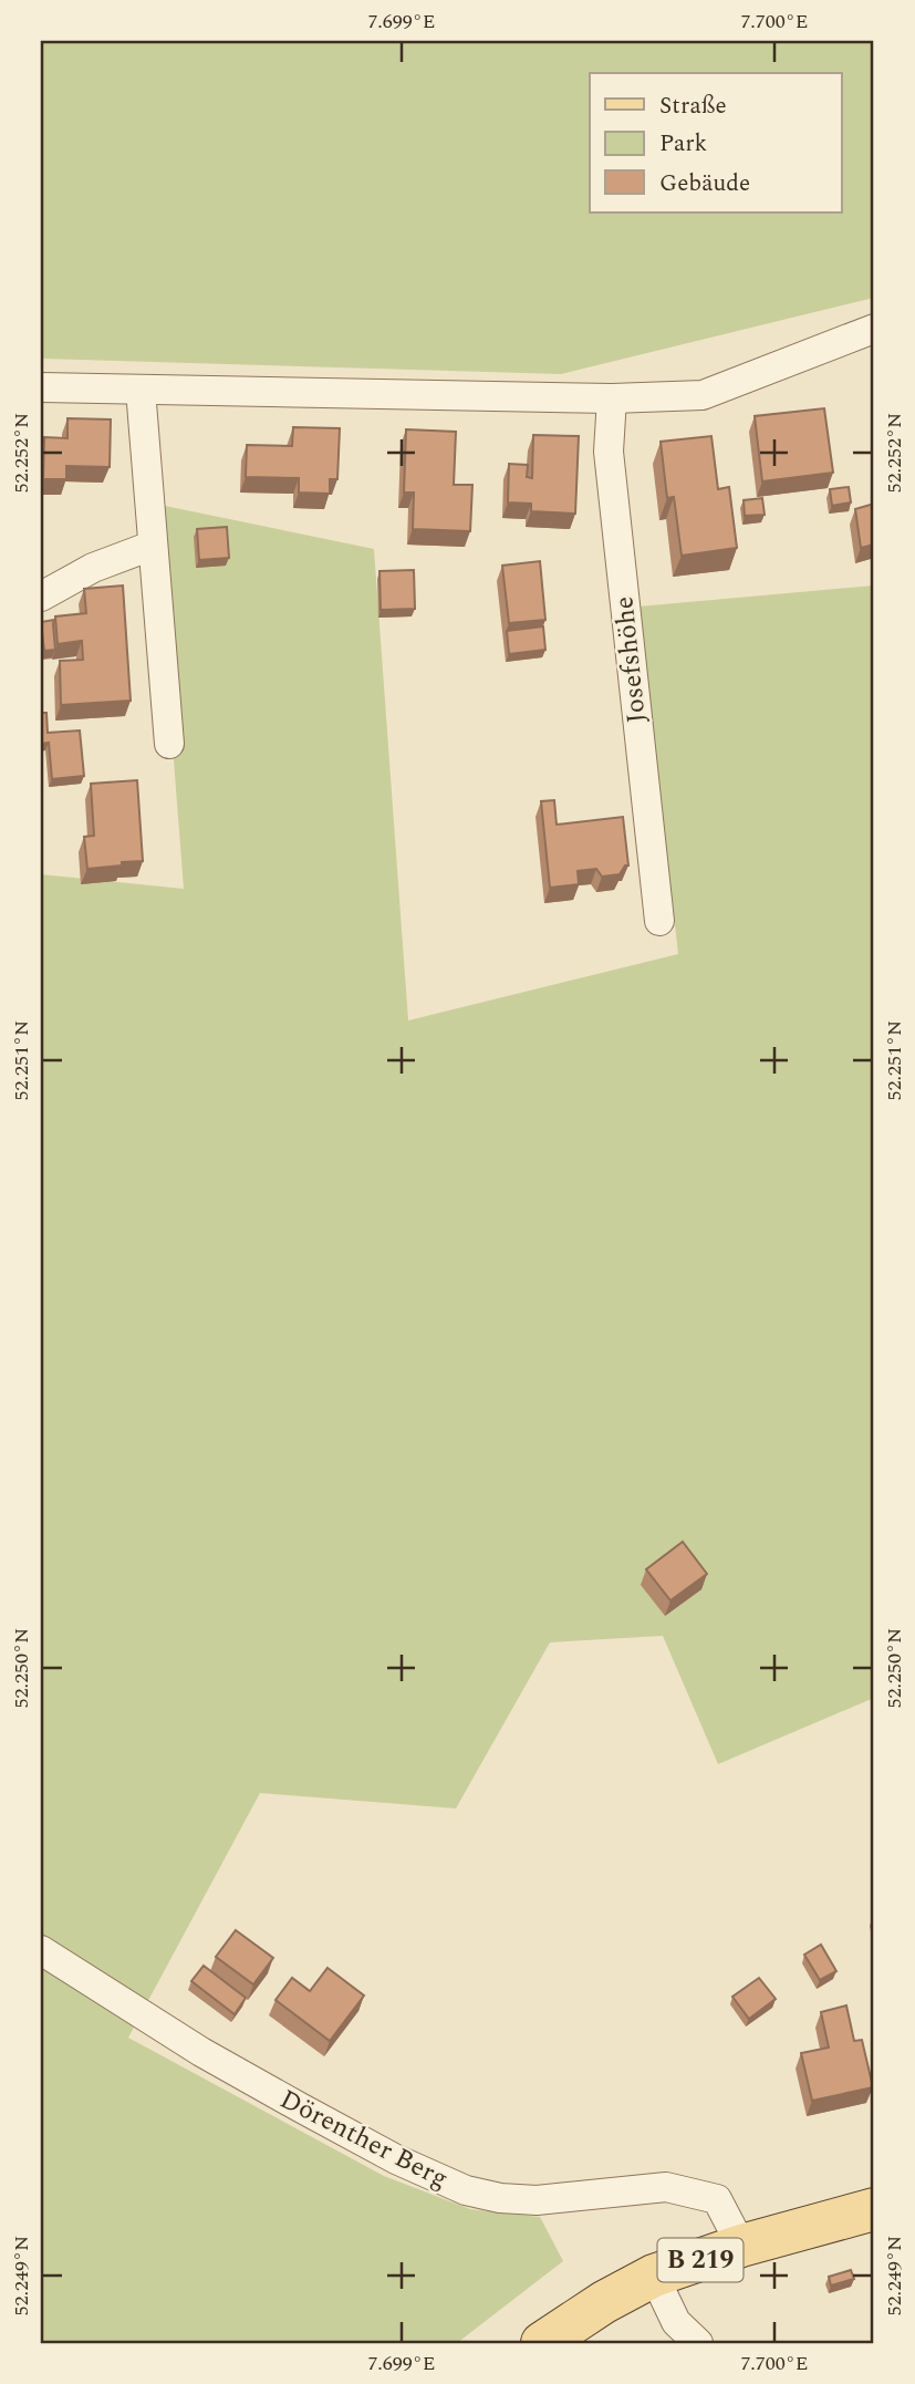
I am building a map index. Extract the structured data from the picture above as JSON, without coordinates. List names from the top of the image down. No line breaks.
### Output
{"streets":{"main road":["B 219"],"street":["Josefshöhe","Dörenther Berg"]},"crossings":[["Dörenther Berg","B 219"]],"legend":["Straße","Park","Gebäude"],"coordinates":["7.699°E","7.700°E","52.252°N","52.251°N","52.250°N","52.249°N"]}
